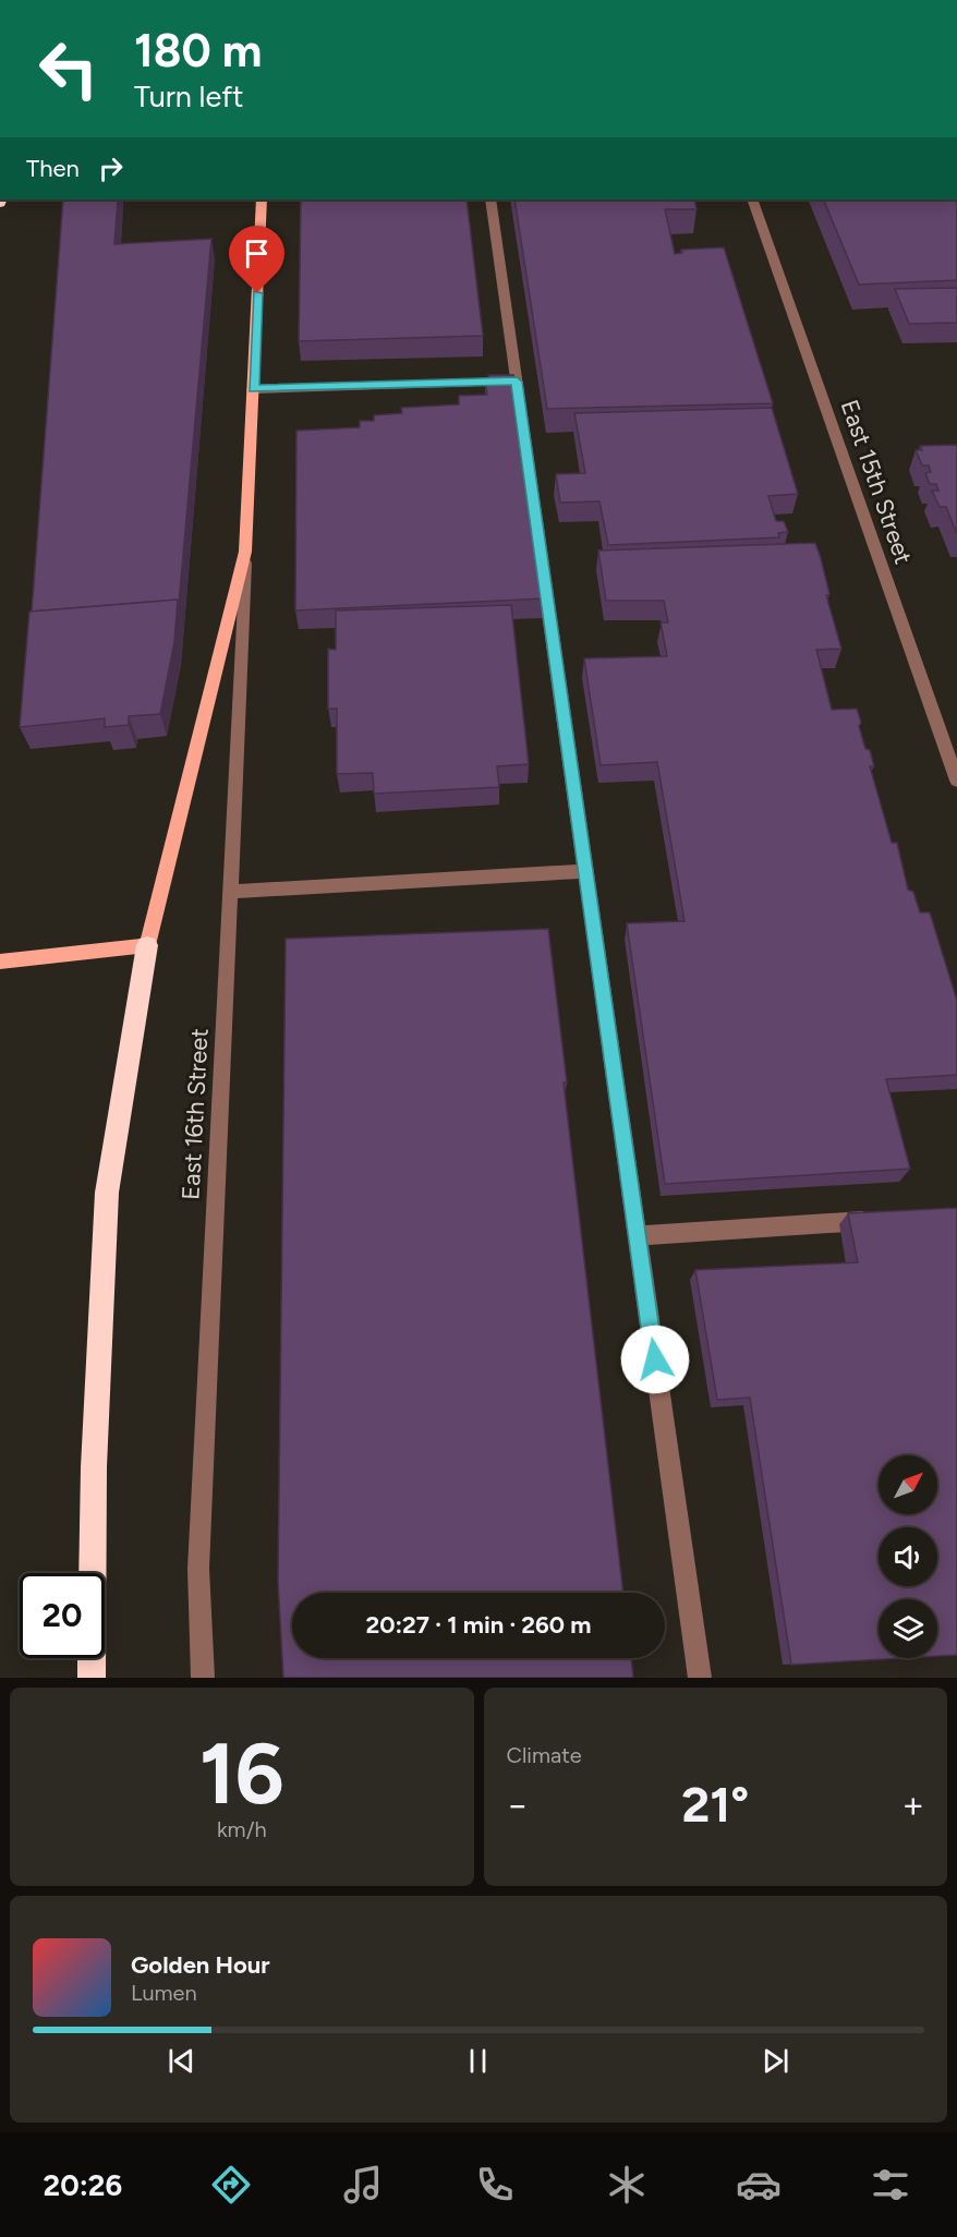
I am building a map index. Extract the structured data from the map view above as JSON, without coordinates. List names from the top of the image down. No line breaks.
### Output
{"streets":{"main road":["East 16th Street"],"street":["East 15th Street"]},"north":"top right","page":{"turn":["180 m","Turn left"],"then":"Then","limit":"20","trip":"20:27 · 1 min · 260 m","tile":[["16","km/h"],"Climate"],"heat":["−","21°","+"],"song":["Golden Hour","Lumen"],"tabs":"20:26"}}
